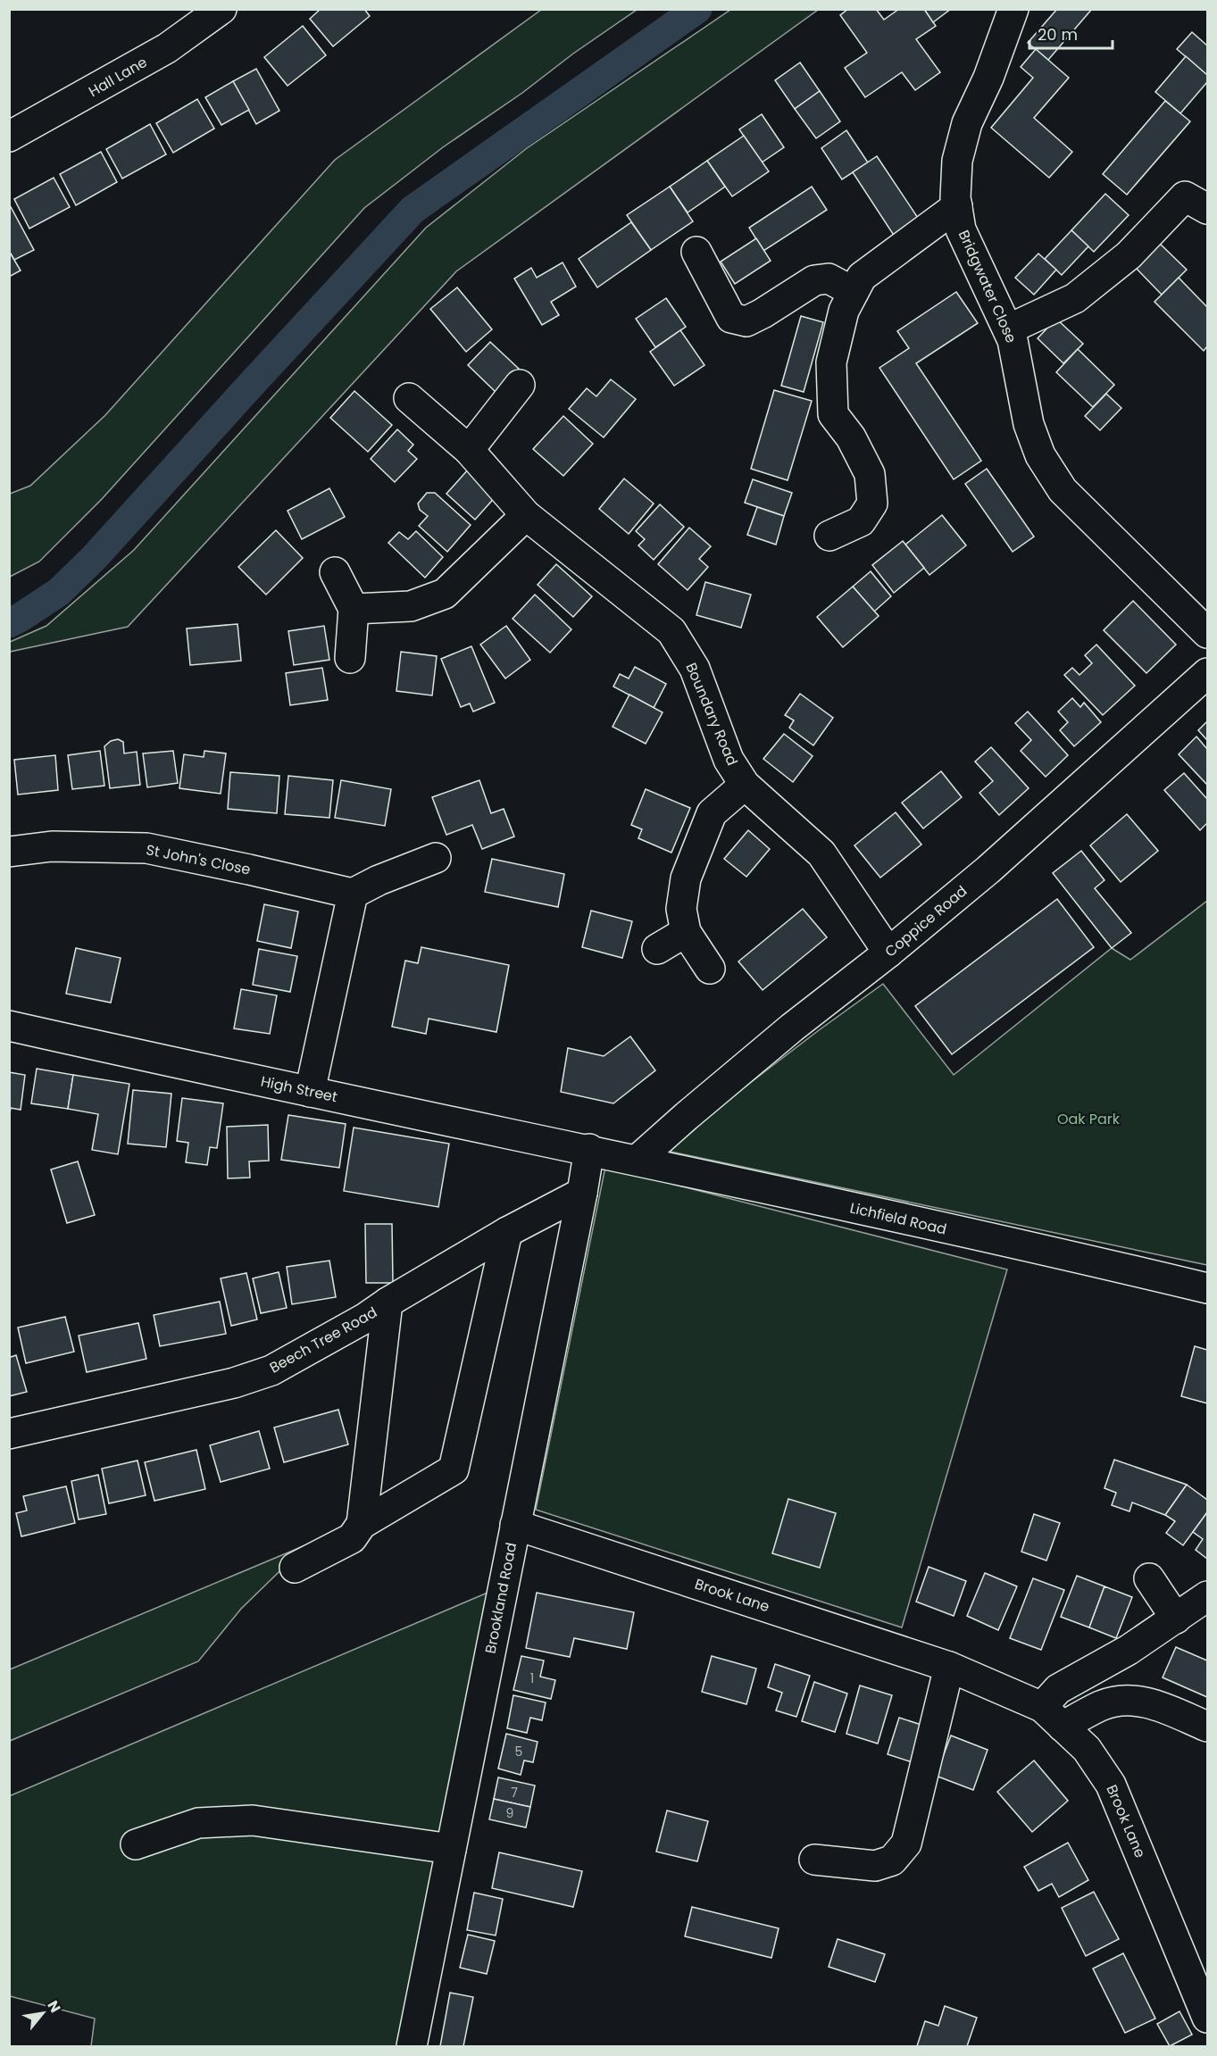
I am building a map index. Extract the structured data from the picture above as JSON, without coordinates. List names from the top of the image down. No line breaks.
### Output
{"streets":{"main road":["Hall Lane","Bridgwater Close","Boundary Road","St John's Close","Coppice Road","High Street","Lichfield Road","Beech Tree Road","Brook Lane","Brookland Road"]},"crossings":[["Boundary Road","Coppice Road"],["Coppice Road","Lichfield Road"],["High Street","Lichfield Road"],["High Street","Brookland Road"],["Lichfield Road","Brookland Road"],["Beech Tree Road","Brookland Road"],["Brook Lane","Brookland Road"]],"parks":["Oak Park"],"house_numbers":["1","5","7","9"],"scale_bar":"20 m","north":"top right"}
